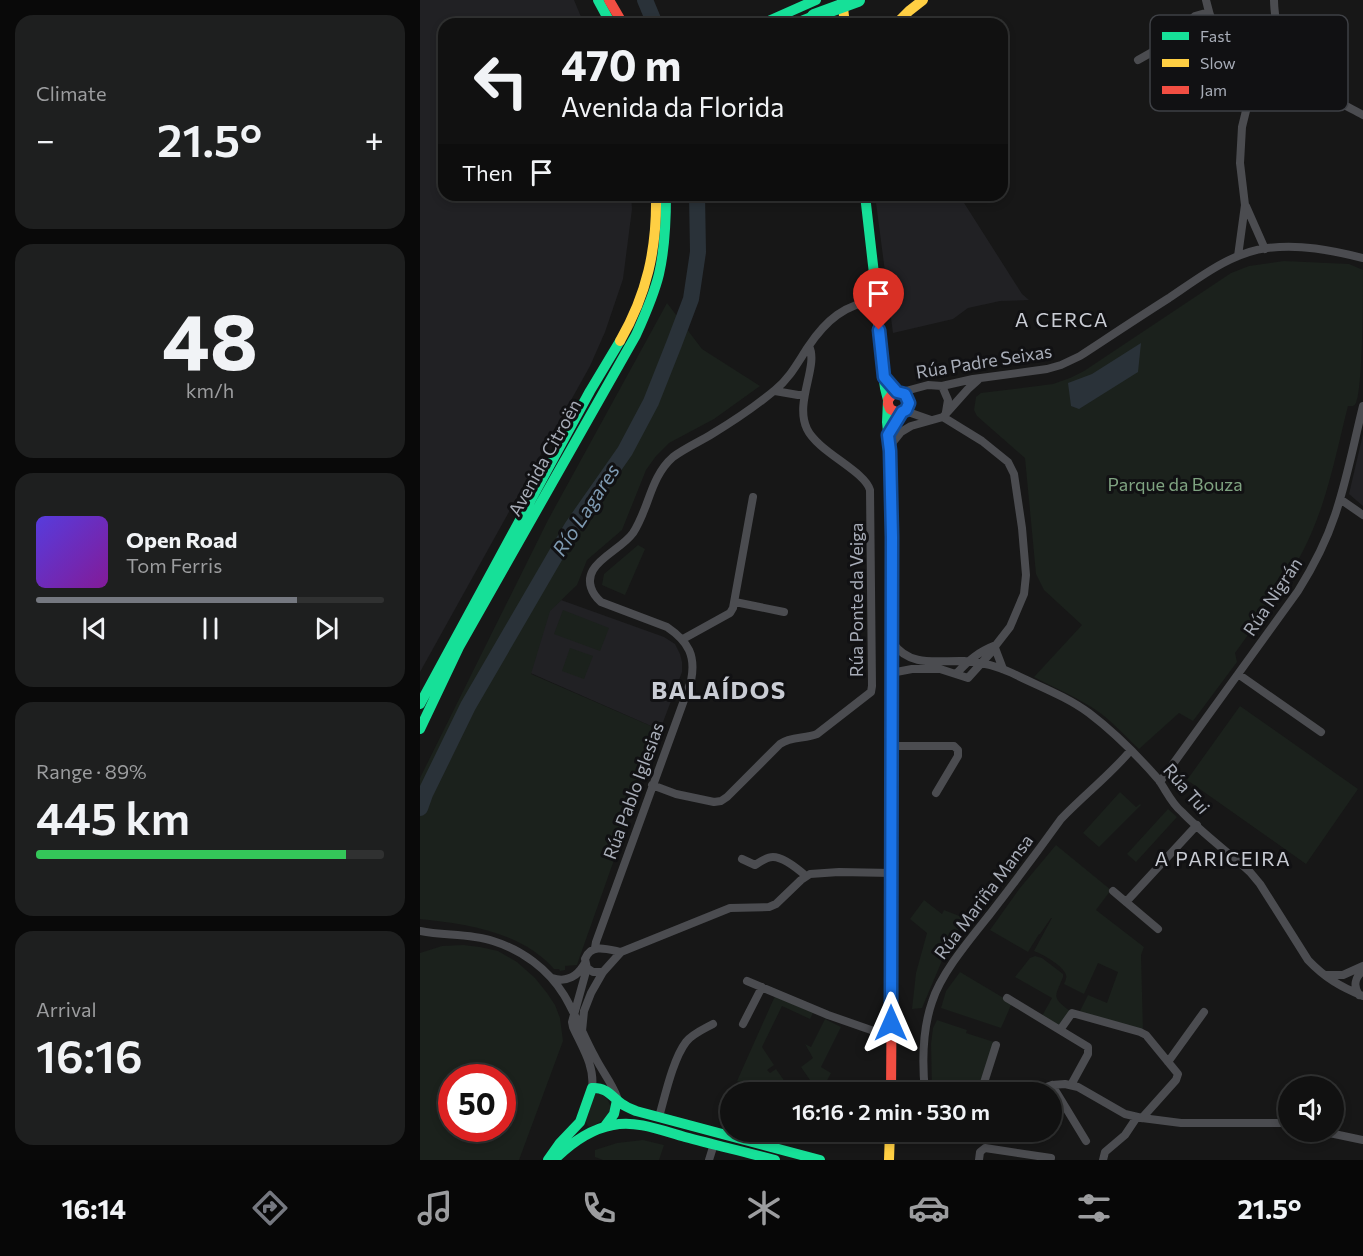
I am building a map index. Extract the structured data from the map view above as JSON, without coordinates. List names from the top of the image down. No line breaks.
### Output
{"streets":{"main road":["Avenida Citroën"],"street":["Rúa Padre Seixas","Rúa Nigrán","Rúa Ponte da Veiga","Rúa Tui","Rúa Pablo Iglesias","Rúa Mariña Mansa"]},"crossings":[["Rúa Nigrán","Rúa Tui"],["Rúa Ponte da Veiga","Rúa Pablo Iglesias"],["Rúa Tui","Rúa Mariña Mansa"]],"districts":["A CERCA","BALAÍDOS","A PARICEIRA"],"water":["Río Lagares"],"parks":["Parque da Bouza"],"legend":["Fast","Slow","Jam"],"page":{"tile":["Climate",["48","km/h"],["Range · 89%","445 km"],["Arrival","16:16"]],"turn":["470 m","Avenida da Florida"],"heat":["−","21.5°","+"],"then":"Then","song":["Open Road","Tom Ferris"],"limit":"50","trip":"16:16 · 2 min · 530 m","tabs":["16:14","21.5°"]}}
